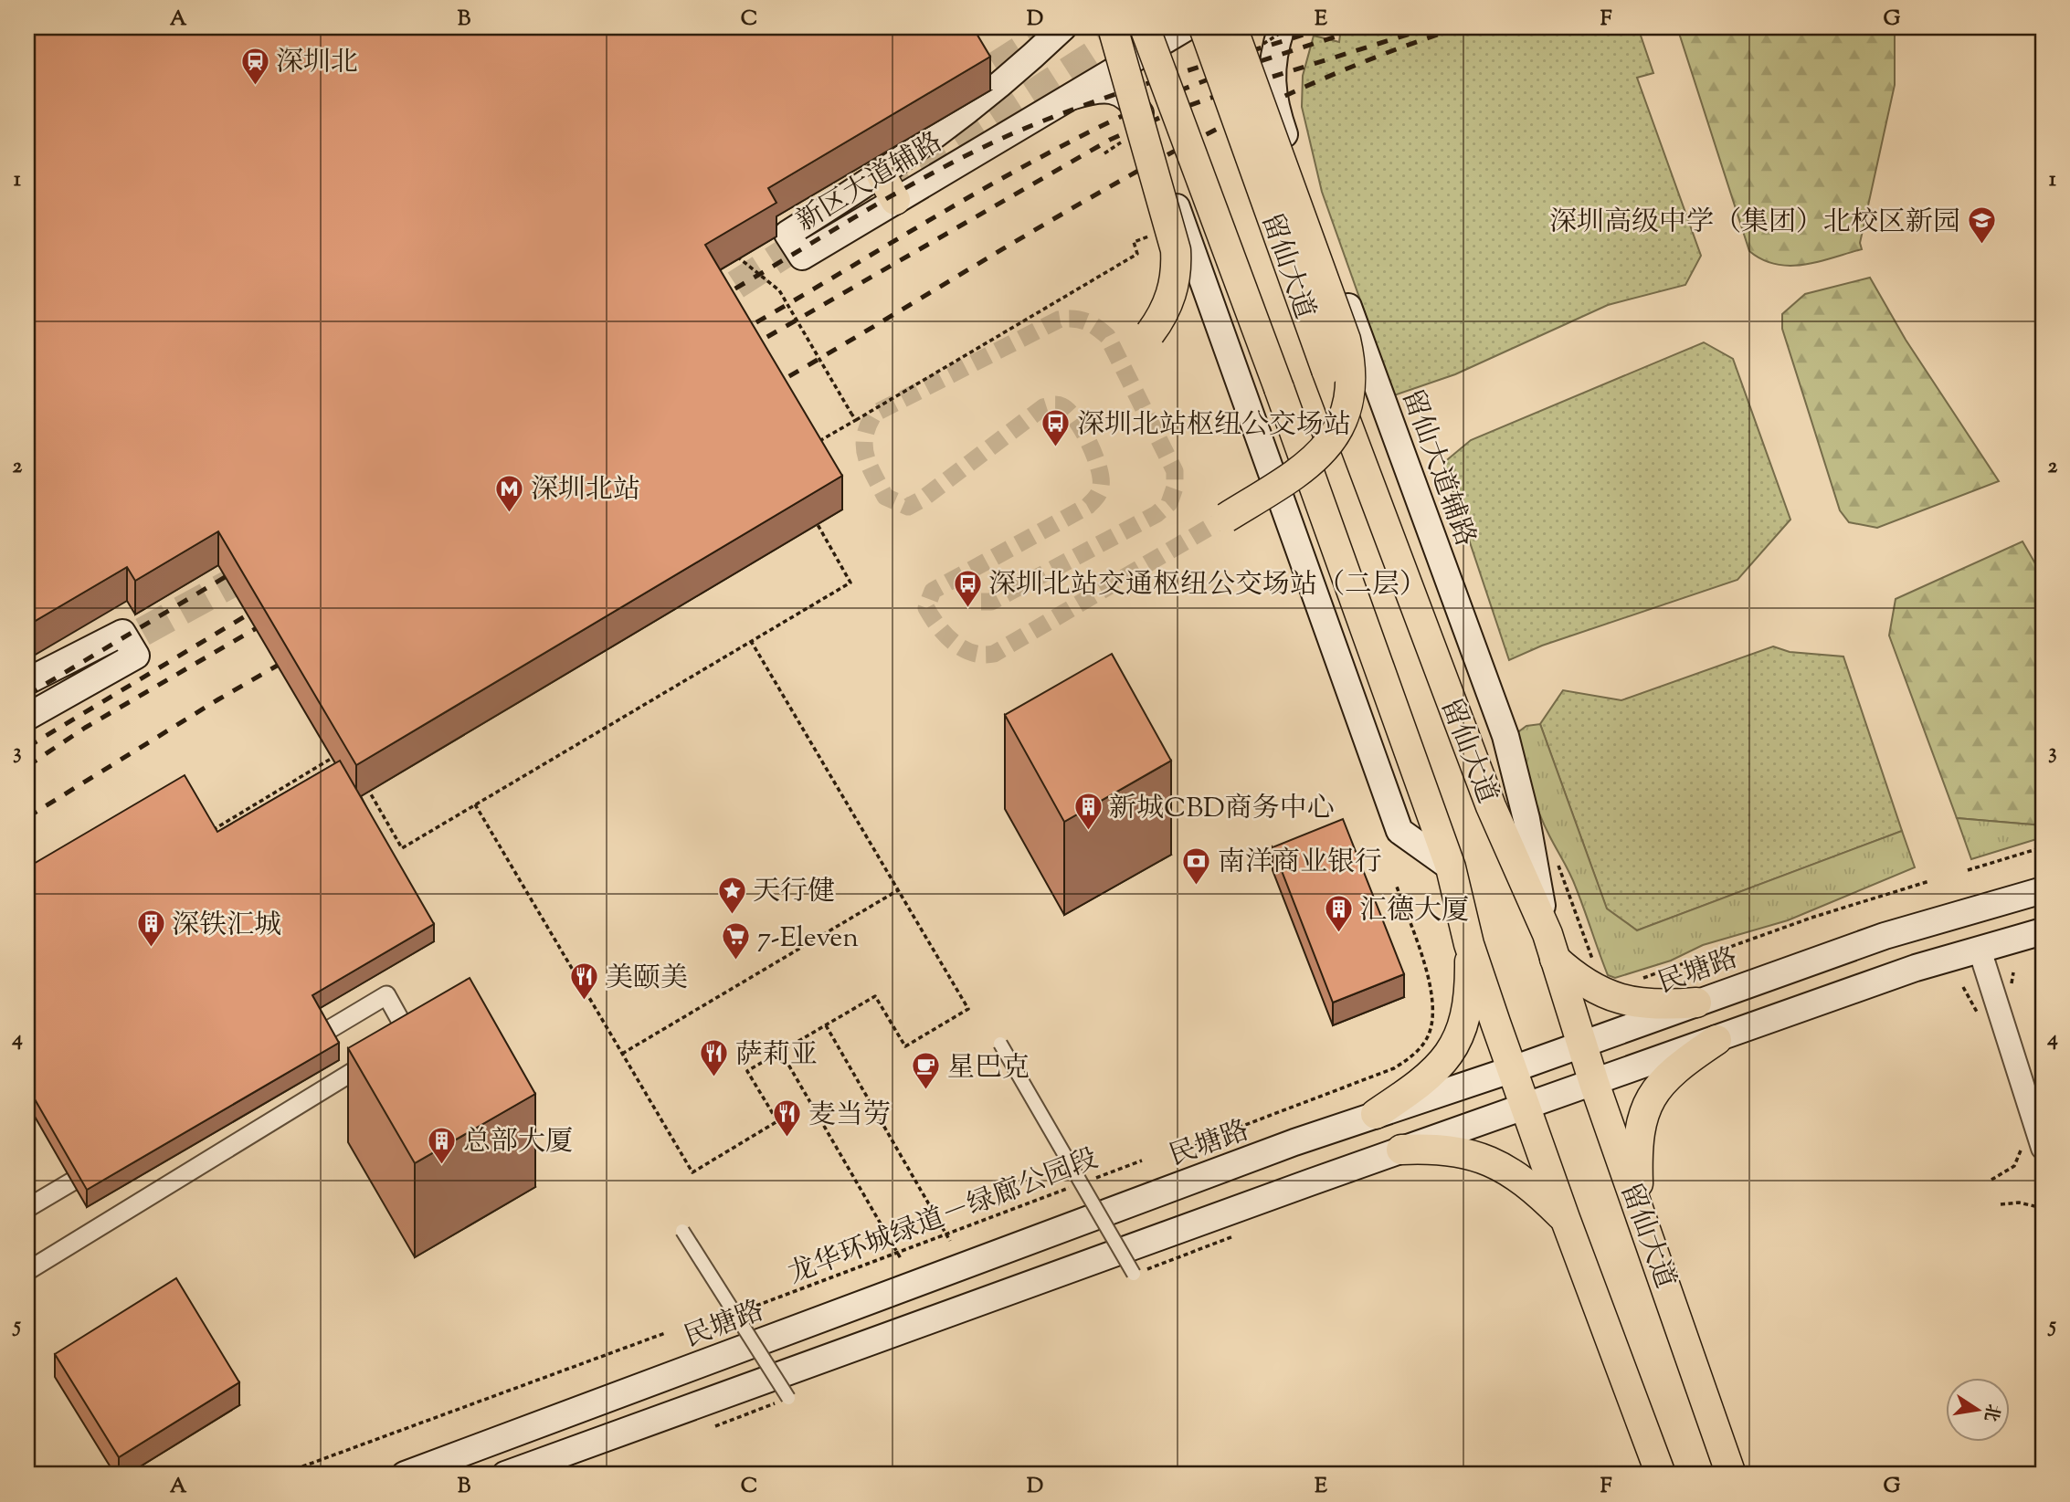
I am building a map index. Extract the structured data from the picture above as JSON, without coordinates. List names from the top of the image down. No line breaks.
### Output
{"streets":{"main road":["新区大道辅路","留仙大道","留仙大道辅路","民塘路"],"path":["龙华环城绿道－绿廊公园段"]},"crossings":[["留仙大道","留仙大道辅路"],["留仙大道","民塘路"]],"places":{"station":["深圳北"],"school or university":["深圳高级中学（集团）北校区新园"],"bus stop":["深圳北站枢纽公交场站","深圳北站交通枢纽公交场站（二层）"],"metro station":["深圳北站"],"building":["新城CBD商务中心","汇德大厦","深铁汇城","总部大厦"],"bank":["南洋商业银行"],"place":["天行健"],"supermarket":["7-Eleven"],"restaurant":["美颐美","萨莉亚","麦当劳"],"cafe":["星巴克"]},"north":"right","grid":{"columns":["A","B","C","D","E","F","G"],"rows":["1","2","3","4","5"]}}
